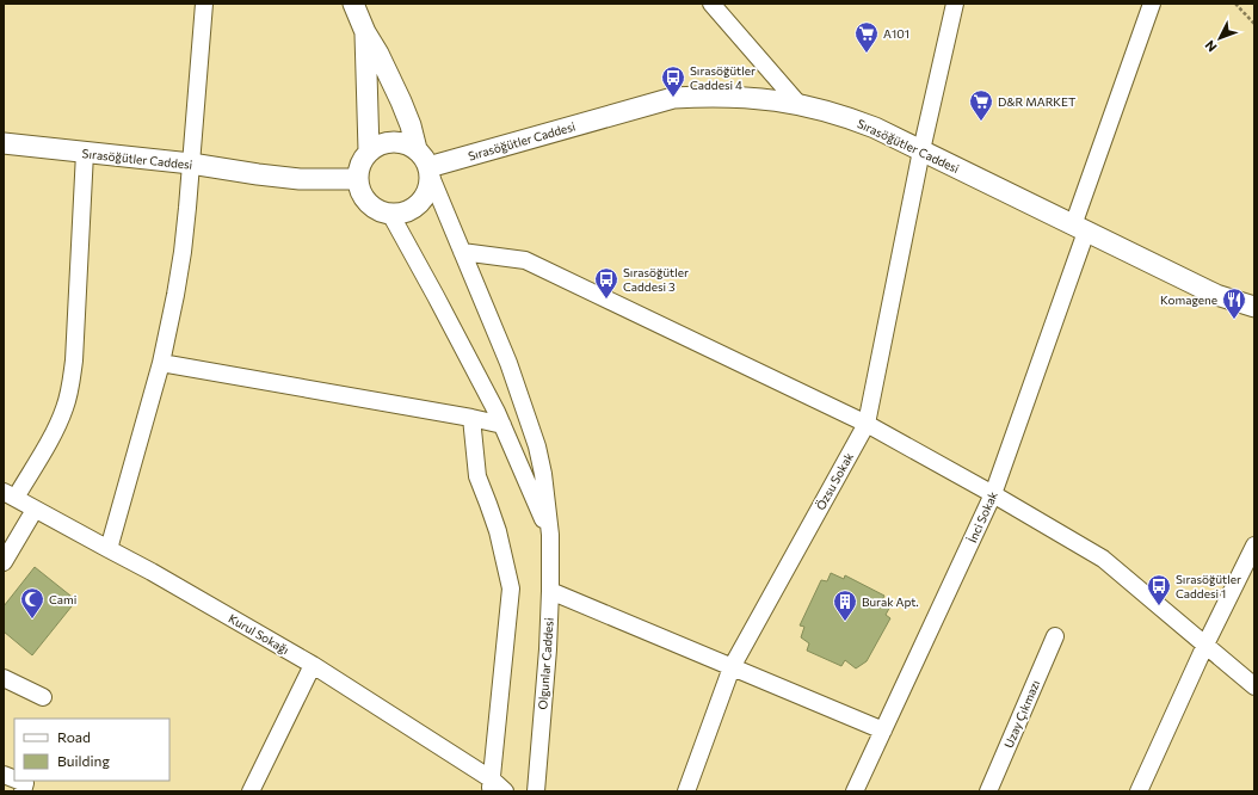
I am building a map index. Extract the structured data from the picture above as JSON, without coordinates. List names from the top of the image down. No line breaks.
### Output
{"streets":{"street":["Sırasöğütler Caddesi","Özsu Sokak","İnci Sokak","Kurul Sokağı","Olgunlar Caddesi","Uzay Çıkmazı"]},"crossings":[["Sırasöğütler Caddesi","Özsu Sokak"],["Sırasöğütler Caddesi","İnci Sokak"],["Sırasöğütler Caddesi","Olgunlar Caddesi"]],"places":{"supermarket":["A101","D&R MARKET"],"bus stop":["Sırasöğütler Caddesi 4","Sırasöğütler Caddesi 3","Sırasöğütler Caddesi 1"],"restaurant":["Komagene"],"mosque":["Cami"],"building":["Burak Apt."]},"legend":["Road","Building"],"north":"bottom left"}
